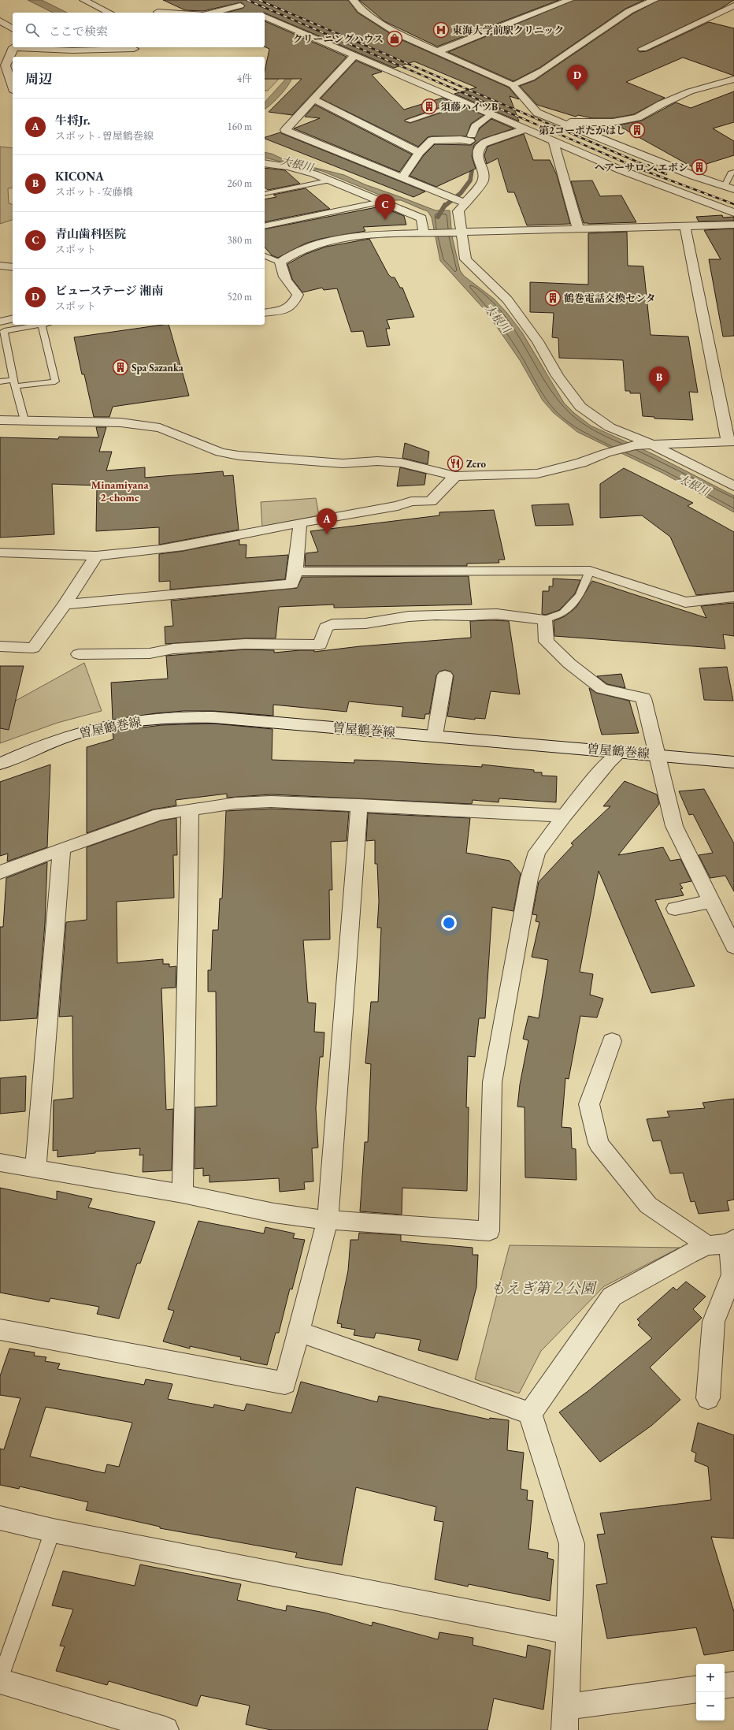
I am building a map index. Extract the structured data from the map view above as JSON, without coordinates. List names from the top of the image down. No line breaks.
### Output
{"streets":{"street":["曽屋鶴巻線"]},"districts":["Minamiyana 2-chome"],"water":["大根川"],"parks":["もえぎ第２公園"],"places":{"hospital":["東海大学前駅クリニック"],"shop":["クリーニングハウス"],"building":["須藤ハイツB","第2コーポたかはし","ヘアーサロン エボシ","鶴巻電話交換センタ","Spa Sazanka"],"restaurant":["Zero"]},"page":{"search":"ここで検索","heading":["周辺","4件"],"pins":["D","C","B","A"],"list":[{"mark":"A","name":"牛将Jr.","note":"スポット · 曽屋鶴巻線","value":"160 m"},{"mark":"B","name":"KICONA","note":"スポット · 安藤橋","value":"260 m"},{"mark":"C","name":"青山歯科医院","note":"スポット","value":"380 m"},{"mark":"D","name":"ビューステージ 湘南","note":"スポット","value":"520 m"}],"map_buttons":["+","−"]}}
